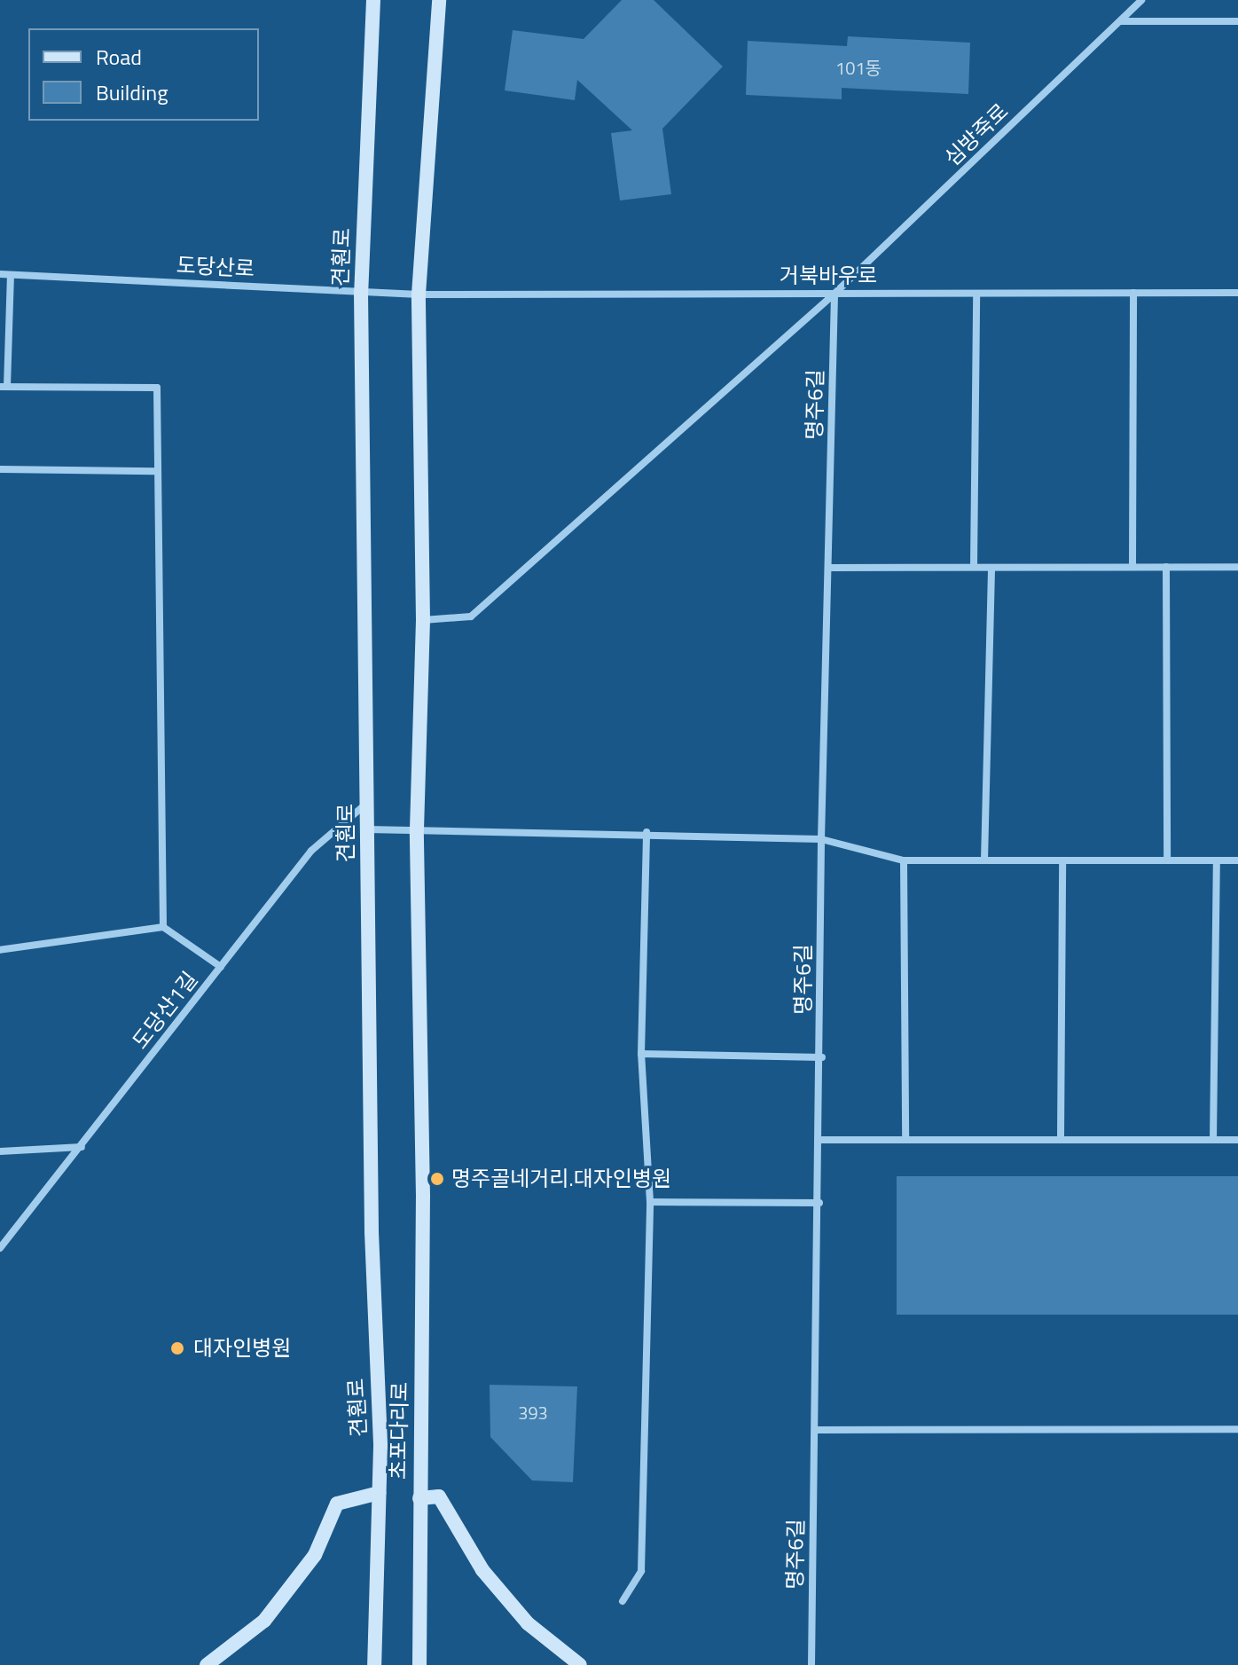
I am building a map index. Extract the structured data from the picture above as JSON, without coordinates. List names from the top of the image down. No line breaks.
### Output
{"streets":{"street":["심방죽로","견훤로","도당산로","거북바우로","명주6길","도당산1길","초포다리로"]},"crossings":[["심방죽로","거북바우로"],["심방죽로","명주6길"],["견훤로","도당산로"],["견훤로","도당산1길"],["도당산로","거북바우로"],["거북바우로","명주6길"]],"places":["명주골네거리.대자인병원","대자인병원"],"house_numbers":["101동","393"],"legend":["Road","Building"]}
